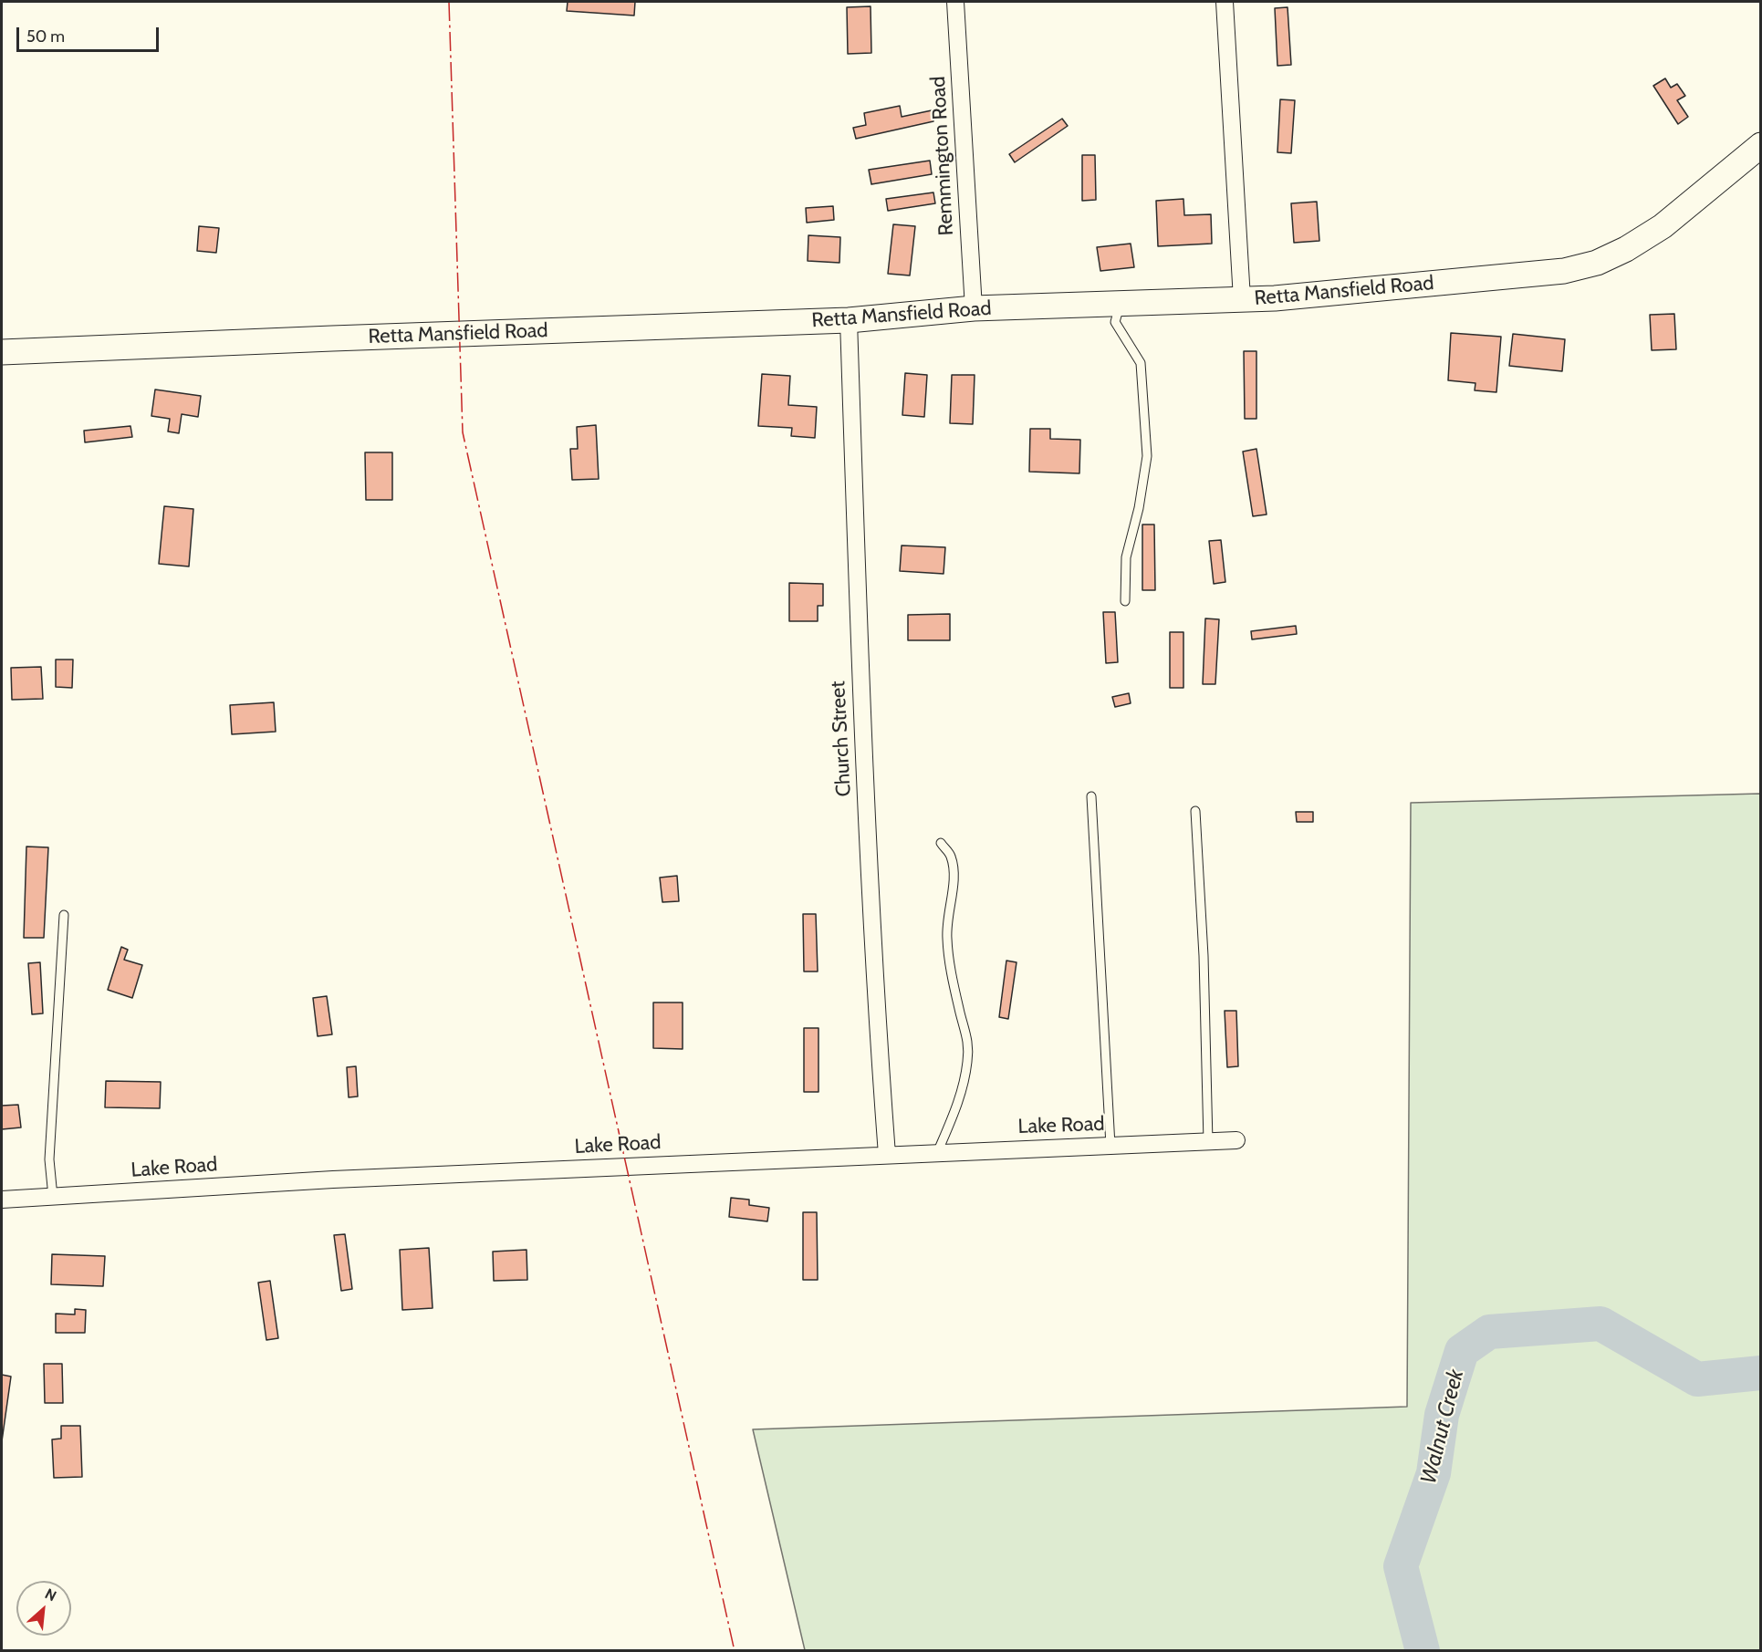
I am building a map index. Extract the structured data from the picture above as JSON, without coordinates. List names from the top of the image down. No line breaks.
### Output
{"streets":{"street":["Remmington Road","Retta Mansfield Road","Church Street","Lake Road"]},"crossings":[["Remmington Road","Retta Mansfield Road"],["Retta Mansfield Road","Church Street"],["Church Street","Lake Road"]],"water":["Walnut Creek"],"scale_bar":"50 m","north":"top right"}
